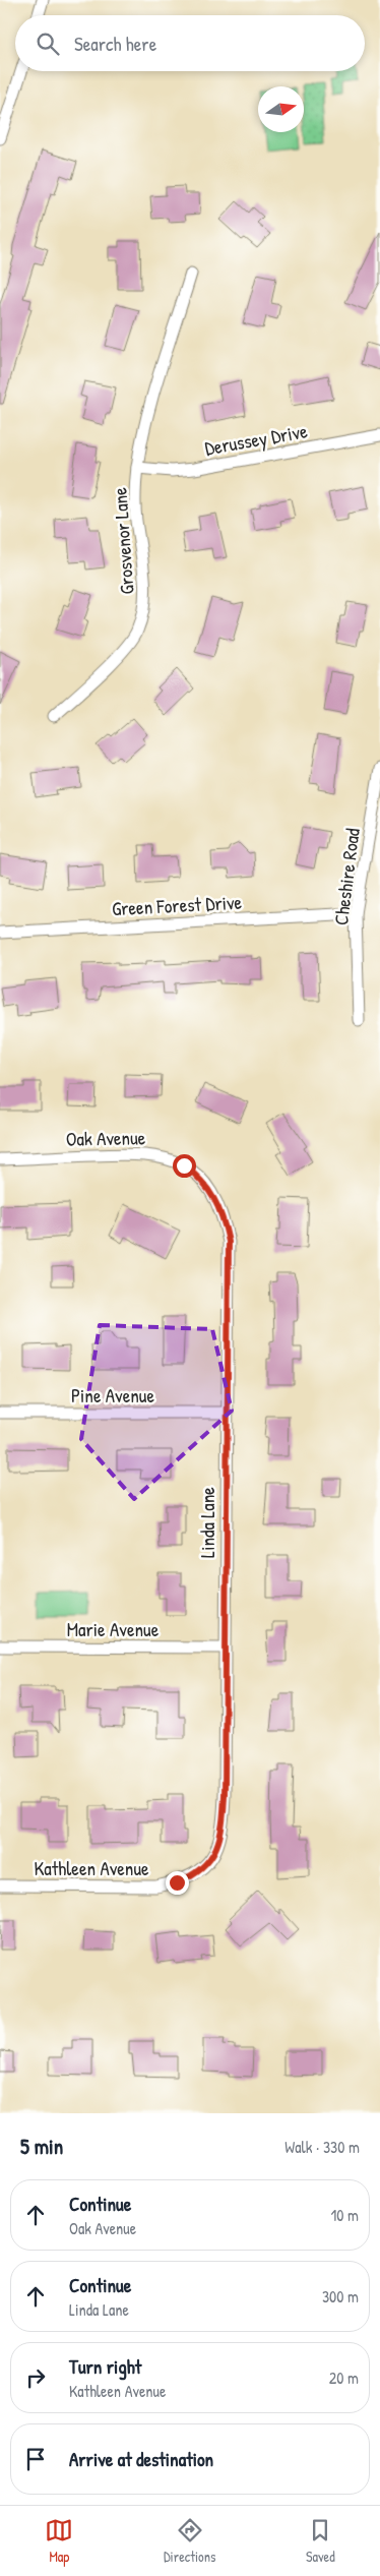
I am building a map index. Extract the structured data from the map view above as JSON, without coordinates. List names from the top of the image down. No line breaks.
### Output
{"streets":{"street":["Derussey Drive","Grosvenor Lane","Cheshire Road","Green Forest Drive","Oak Avenue","Pine Avenue","Linda Lane","Marie Avenue","Kathleen Avenue"]},"crossings":[["Derussey Drive","Grosvenor Lane"],["Cheshire Road","Green Forest Drive"],["Oak Avenue","Linda Lane"],["Pine Avenue","Linda Lane"],["Linda Lane","Marie Avenue"],["Linda Lane","Kathleen Avenue"]],"north":"right","page":{"search":"Search here","heading":["5 min","Walk · 330 m"],"list":[["Continue","Oak Avenue","10 m"],["Continue","Linda Lane","300 m"],["Turn right","Kathleen Avenue","20 m"],"Arrive at destination"],"nav":["Map","Directions","Saved"]}}
